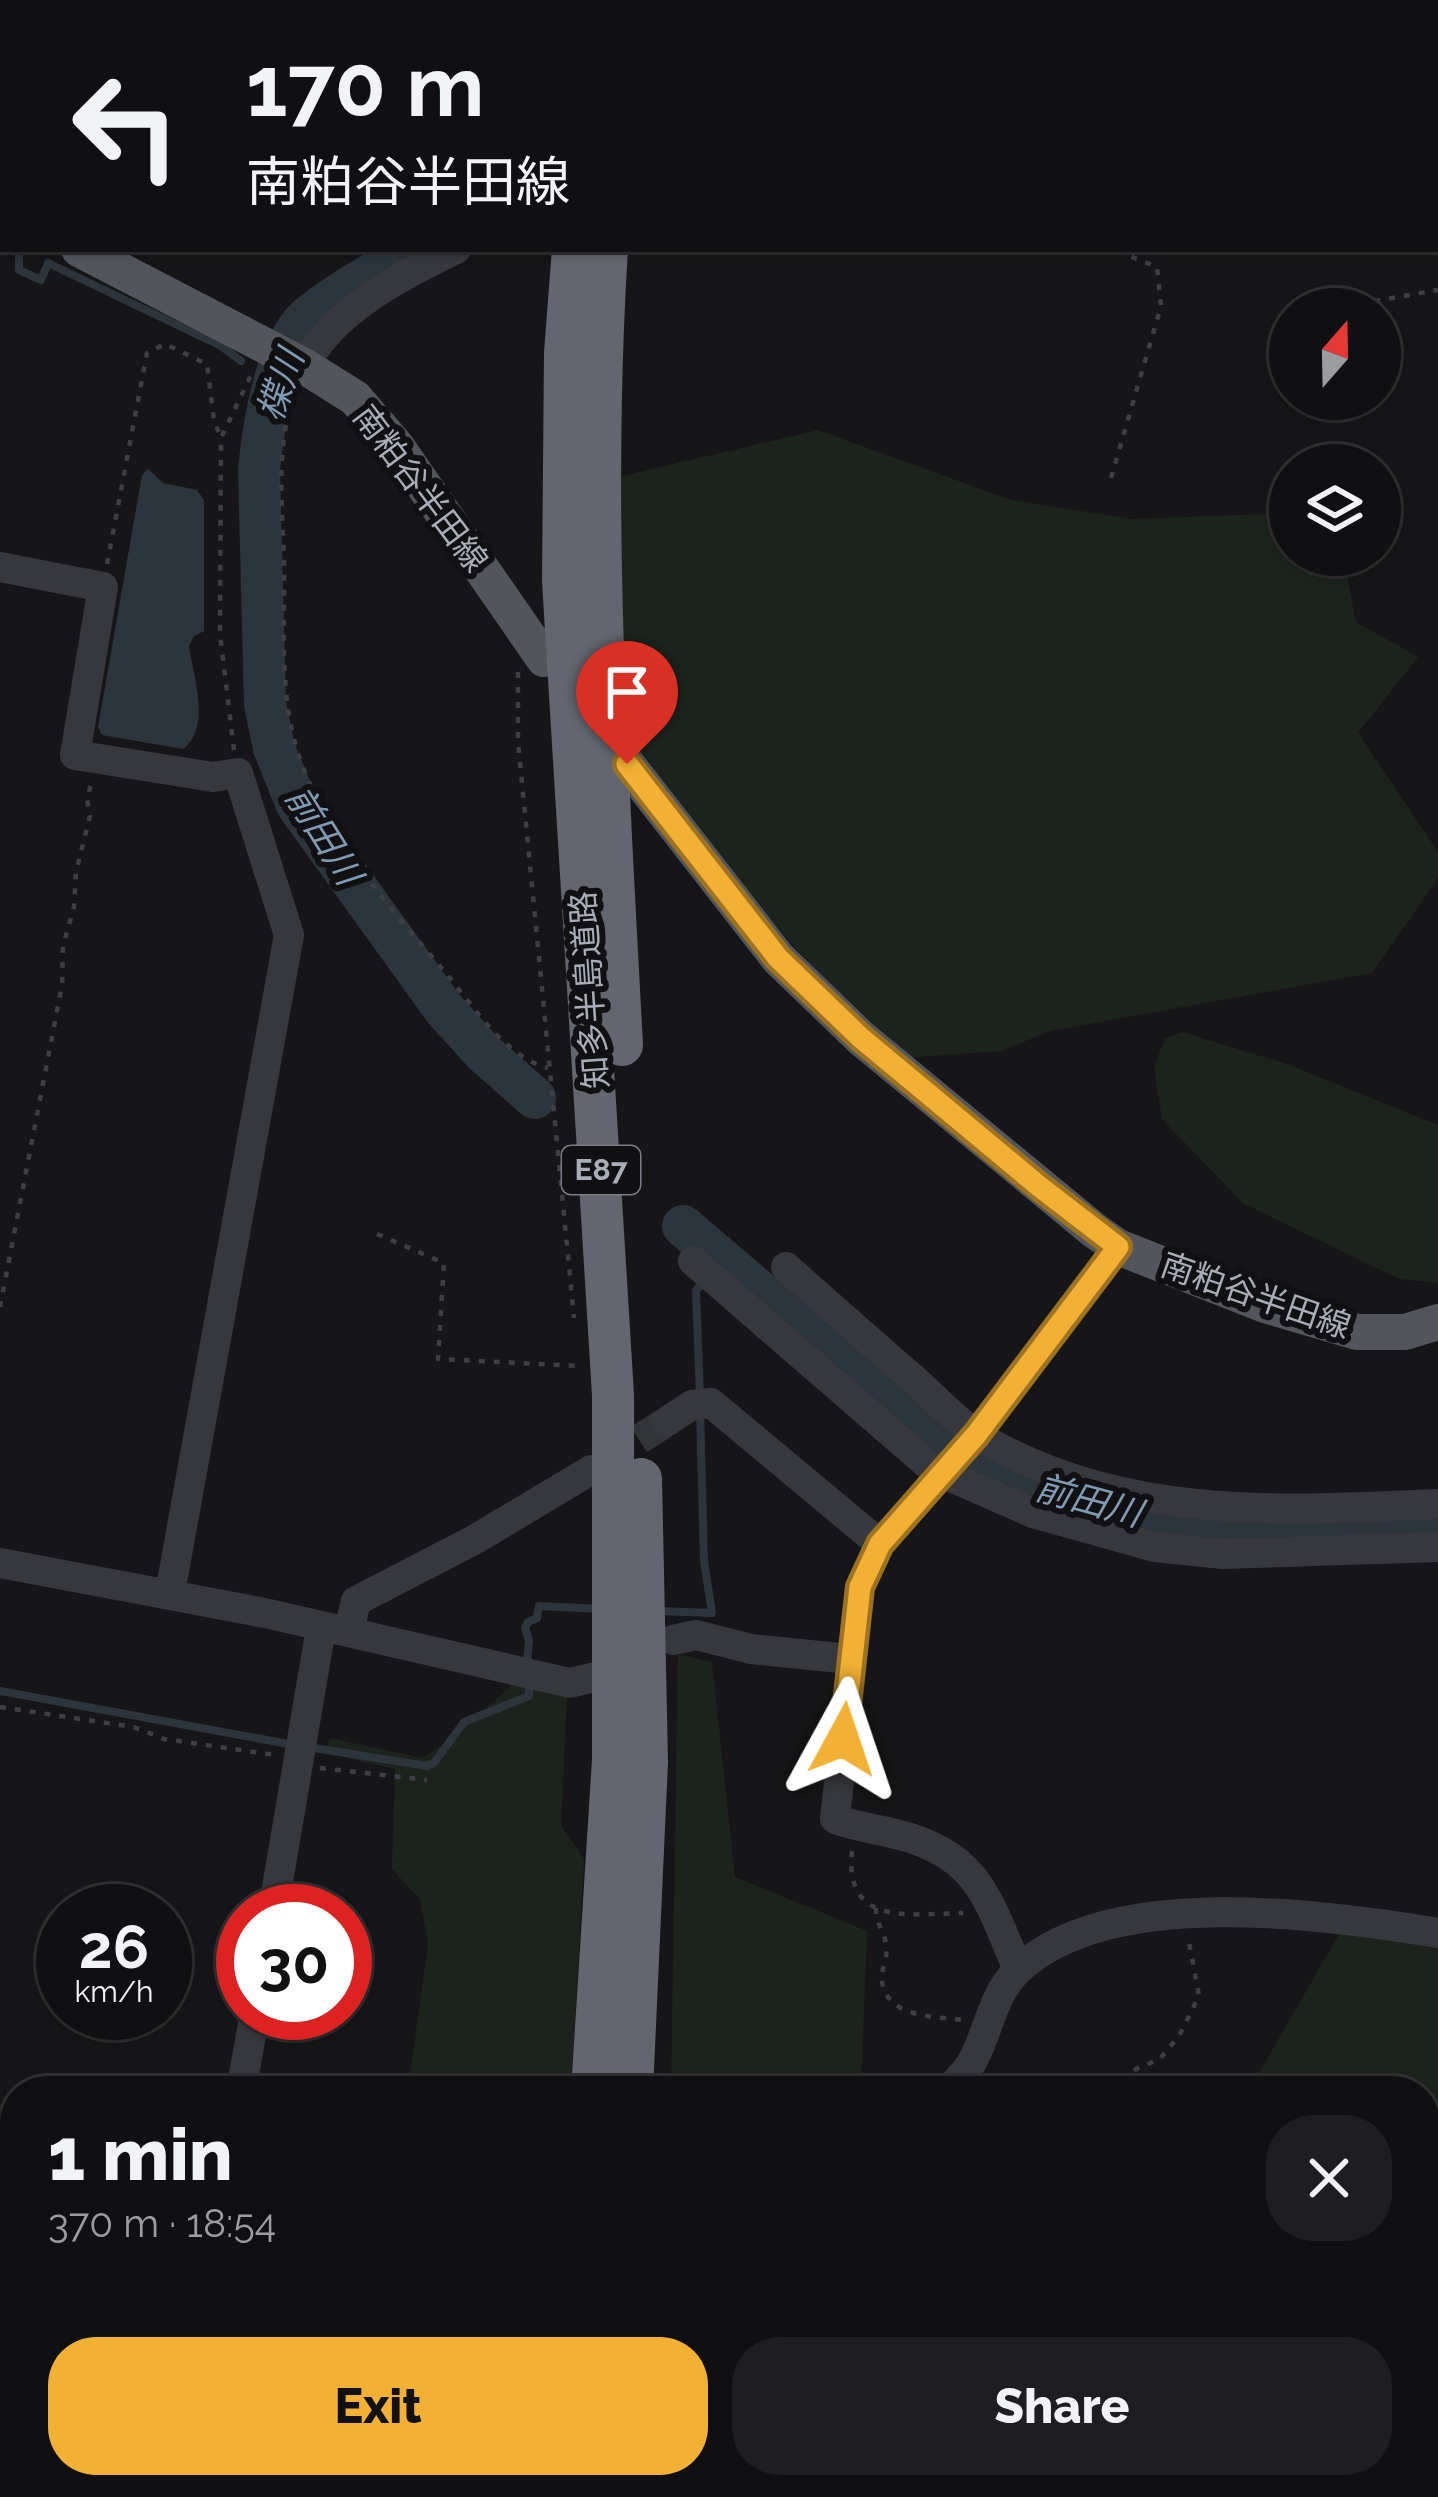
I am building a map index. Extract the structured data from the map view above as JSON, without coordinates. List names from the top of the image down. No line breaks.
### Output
{"streets":{"highway":["知多半島道路","E87"],"main road":["南粕谷半田線"]},"water":["楪川","前田川"],"north":"top","page":{"turn":["170 m","南粕谷半田線"],"speed":"26 km/h","limit":"30","heading":["1 min","370 m · 18:54"],"buttons":["Exit","Share"]}}
